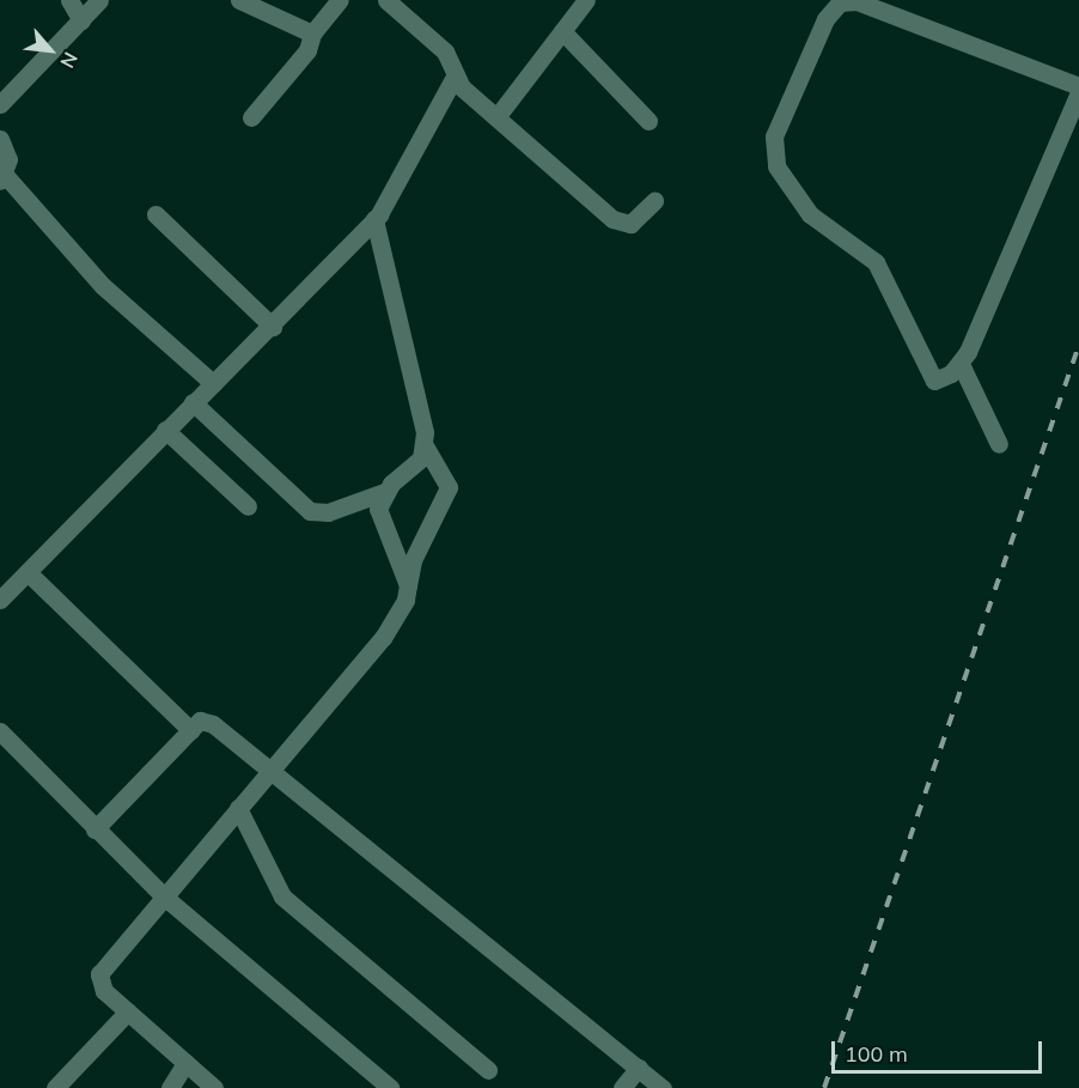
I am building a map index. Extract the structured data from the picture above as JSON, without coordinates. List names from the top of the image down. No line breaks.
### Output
{"scale_bar":"100 m","north":"bottom right"}
